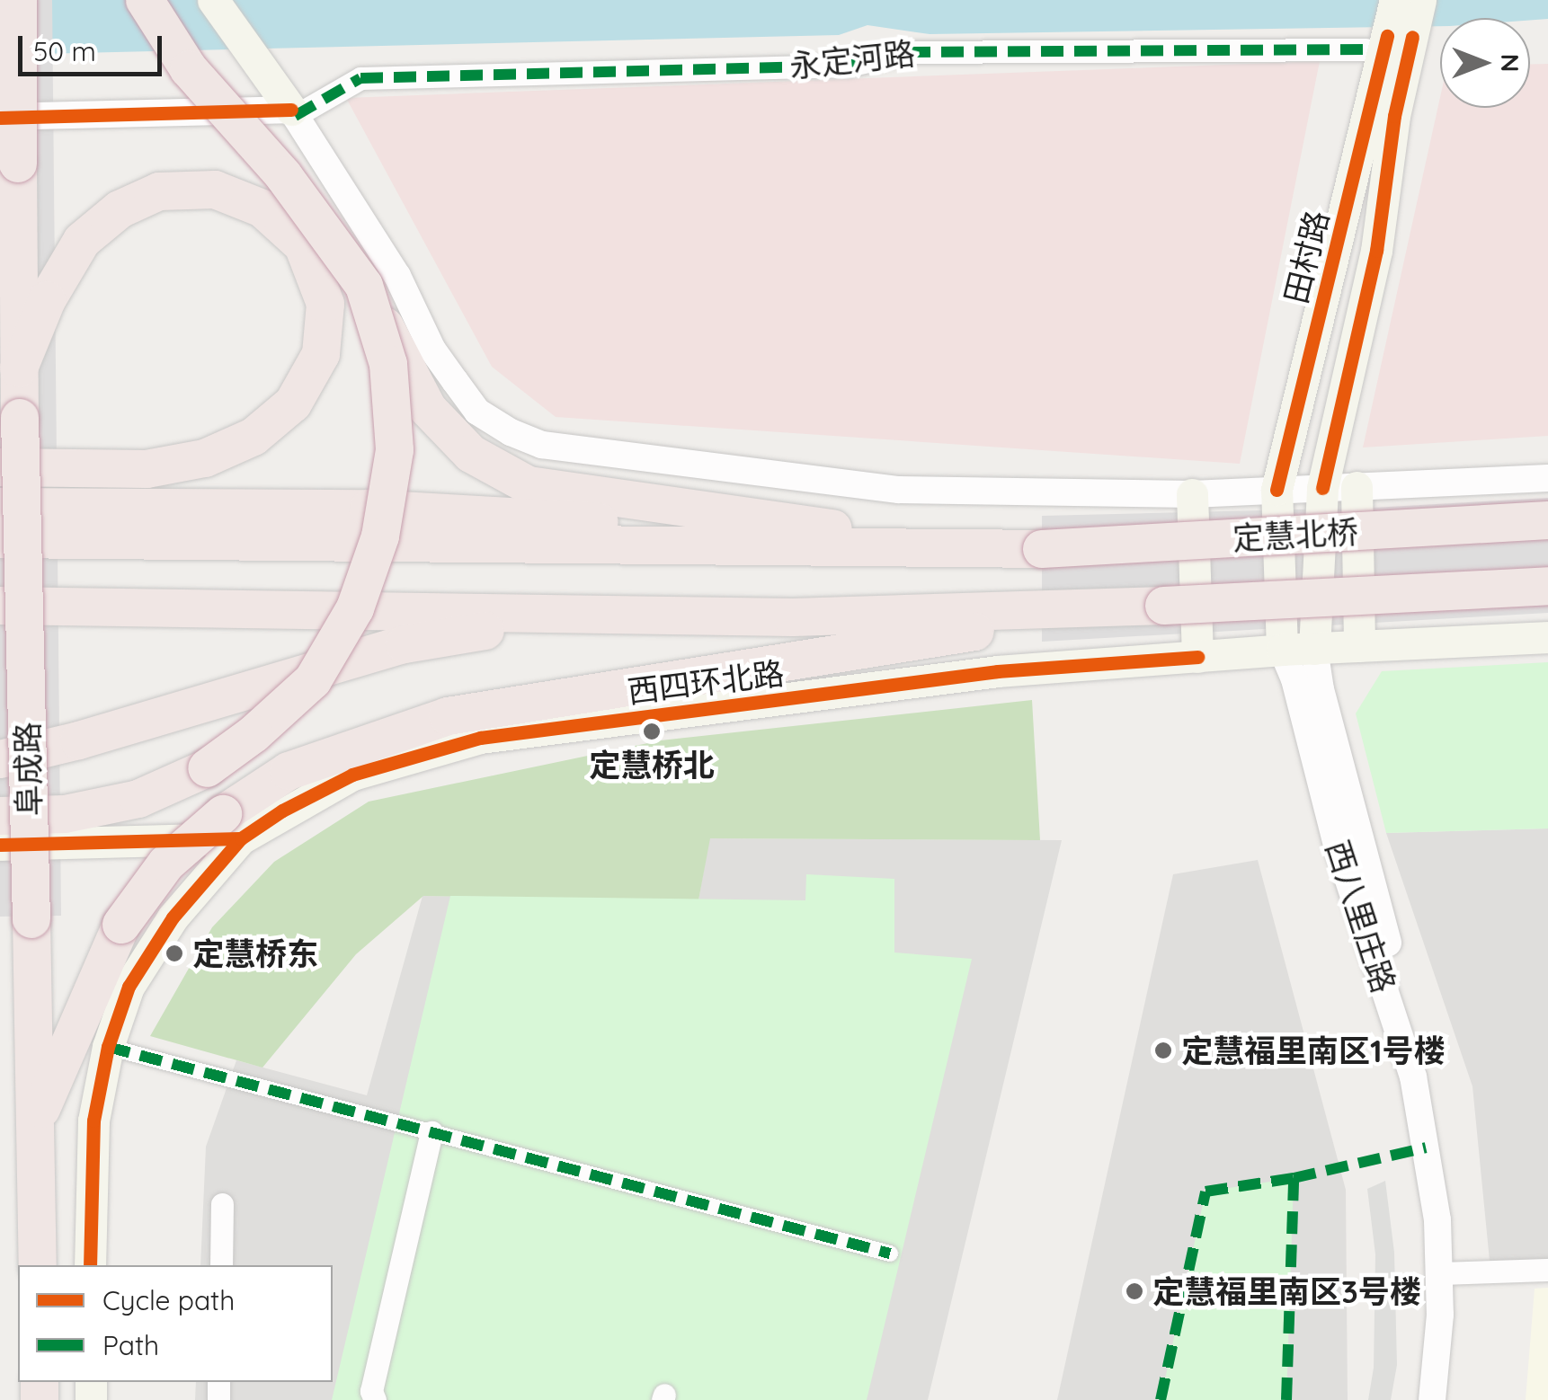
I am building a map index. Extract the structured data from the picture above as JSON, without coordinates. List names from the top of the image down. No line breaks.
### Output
{"streets":{"highway":["定慧北桥","阜成路"],"main road":["田村路","西四环北路"],"street":["永定河路","西八里庄路"]},"crossings":[["永定河路","田村路"],["田村路","西四环北路"],["田村路","西八里庄路"],["西四环北路","西八里庄路"]],"places":["定慧桥北","定慧桥东","定慧福里南区1号楼","定慧福里南区3号楼"],"legend":["Cycle path","Path"],"scale_bar":"50 m","north":"right"}
